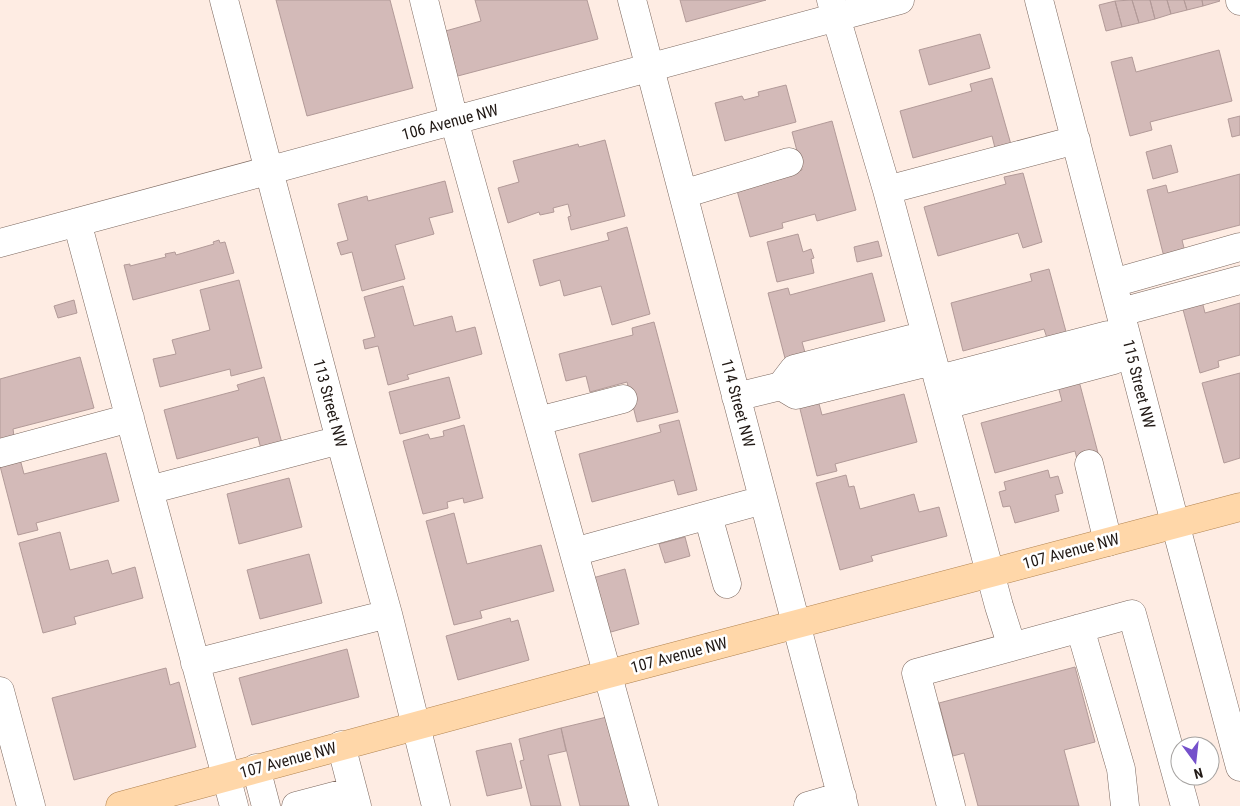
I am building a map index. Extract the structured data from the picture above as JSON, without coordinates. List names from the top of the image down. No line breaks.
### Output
{"streets":{"main road":["107 Avenue NW"],"street":["106 Avenue NW","115 Street NW","113 Street NW","114 Street NW"]},"crossings":[["106 Avenue NW","113 Street NW"],["106 Avenue NW","114 Street NW"],["115 Street NW","107 Avenue NW"],["113 Street NW","107 Avenue NW"],["114 Street NW","107 Avenue NW"]],"north":"bottom"}
